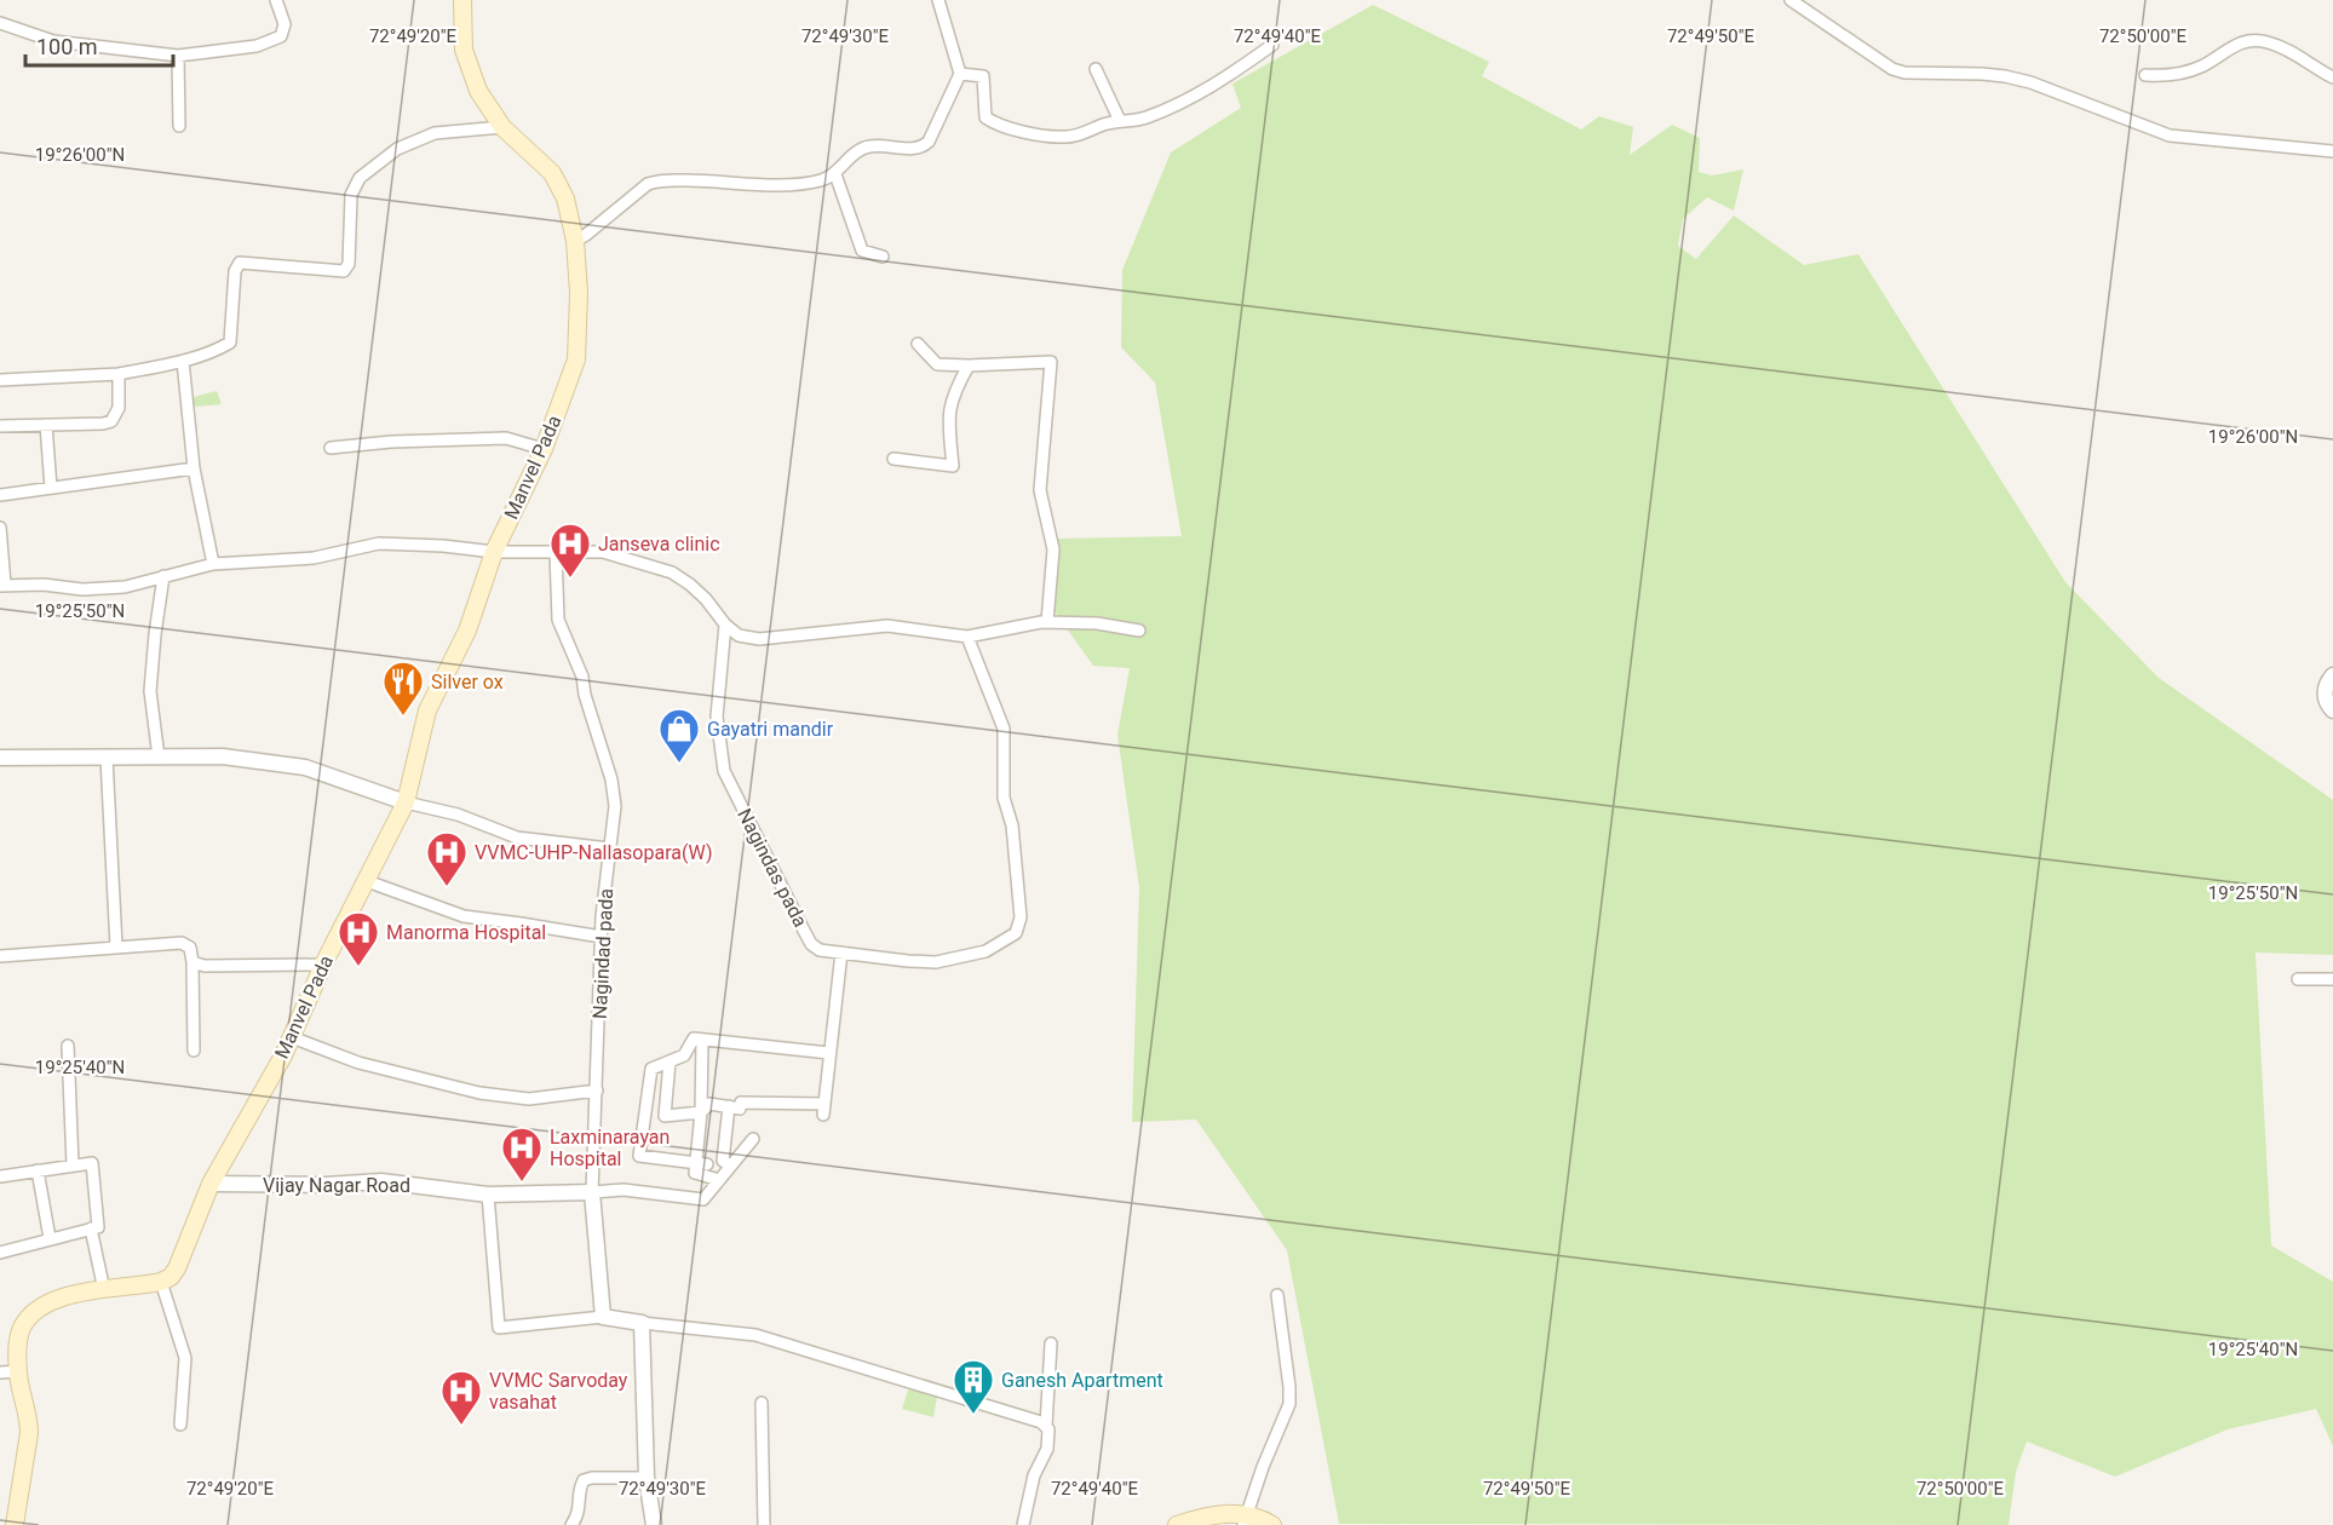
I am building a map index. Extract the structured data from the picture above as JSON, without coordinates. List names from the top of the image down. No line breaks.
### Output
{"streets":{"main road":["Manvel Pada"],"street":["Nagindas pada","Nagindad pada","Vijay Nagar Road"]},"crossings":[["Manvel Pada","Vijay Nagar Road"],["Nagindad pada","Vijay Nagar Road"]],"places":{"hospital":["Janseva clinic","VVMC-UHP-Nallasopara(W)","Manorma Hospital","Laxminarayan Hospital","VVMC Sarvoday vasahat"],"restaurant":["Silver ox"],"shop":["Gayatri mandir"],"building":["Ganesh Apartment"]},"scale_bar":"100 m","coordinates":["72°49'20\"E","72°49'30\"E","72°49'40\"E","72°49'50\"E","72°50'00\"E","19°26'00\"N","19°25'50\"N","19°25'40\"N"]}
